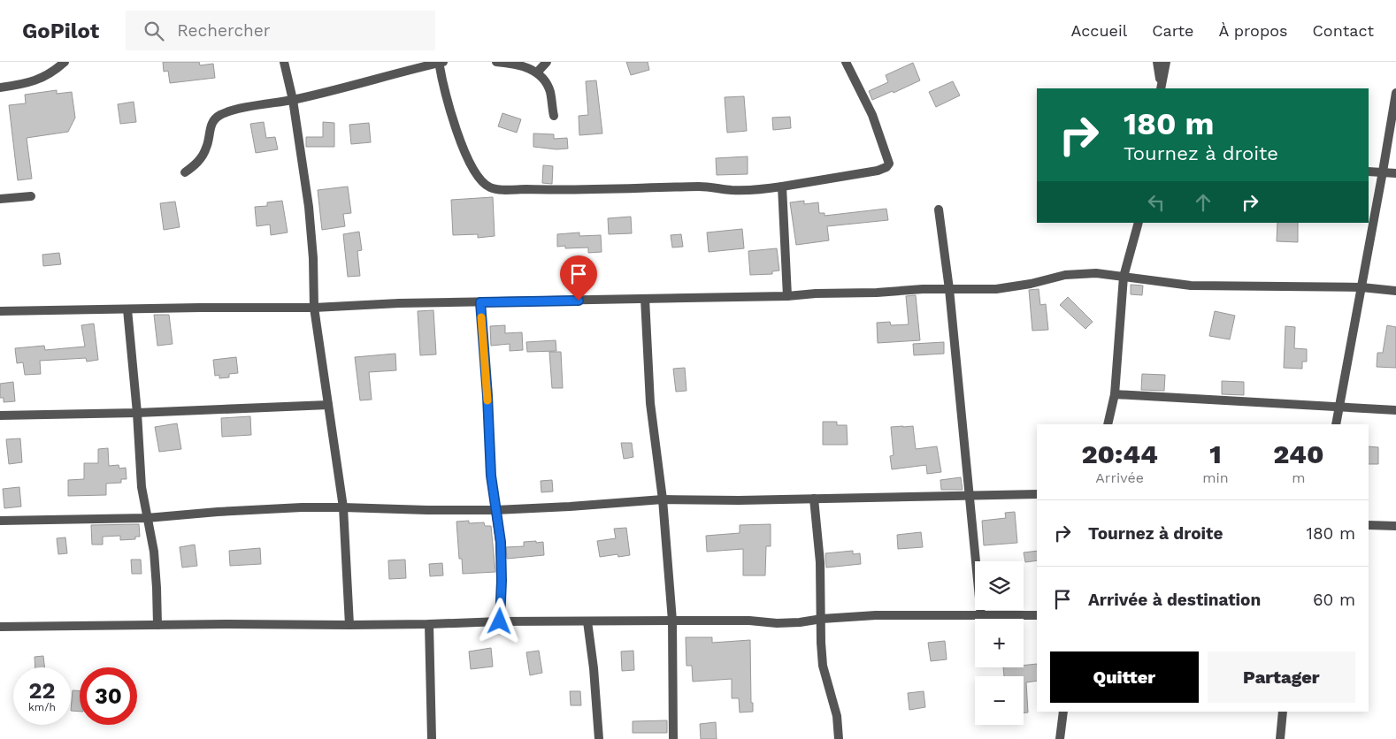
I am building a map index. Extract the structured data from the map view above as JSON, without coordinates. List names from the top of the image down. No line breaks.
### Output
{"page":{"header":"GoPilot","search":"Rechercher","nav":["Accueil","Carte","À propos","Contact"],"turn":["180 m","Tournez à droite"],"eta":["20:44","Arrivée","1","min","240","m"],"list":[{"name":"Tournez à droite","value":"180 m"},{"name":"Arrivée à destination","value":"60 m"}],"map_buttons":["+","−"],"buttons":["Quitter","Partager"],"speed":"22 km/h","limit":"30"}}
